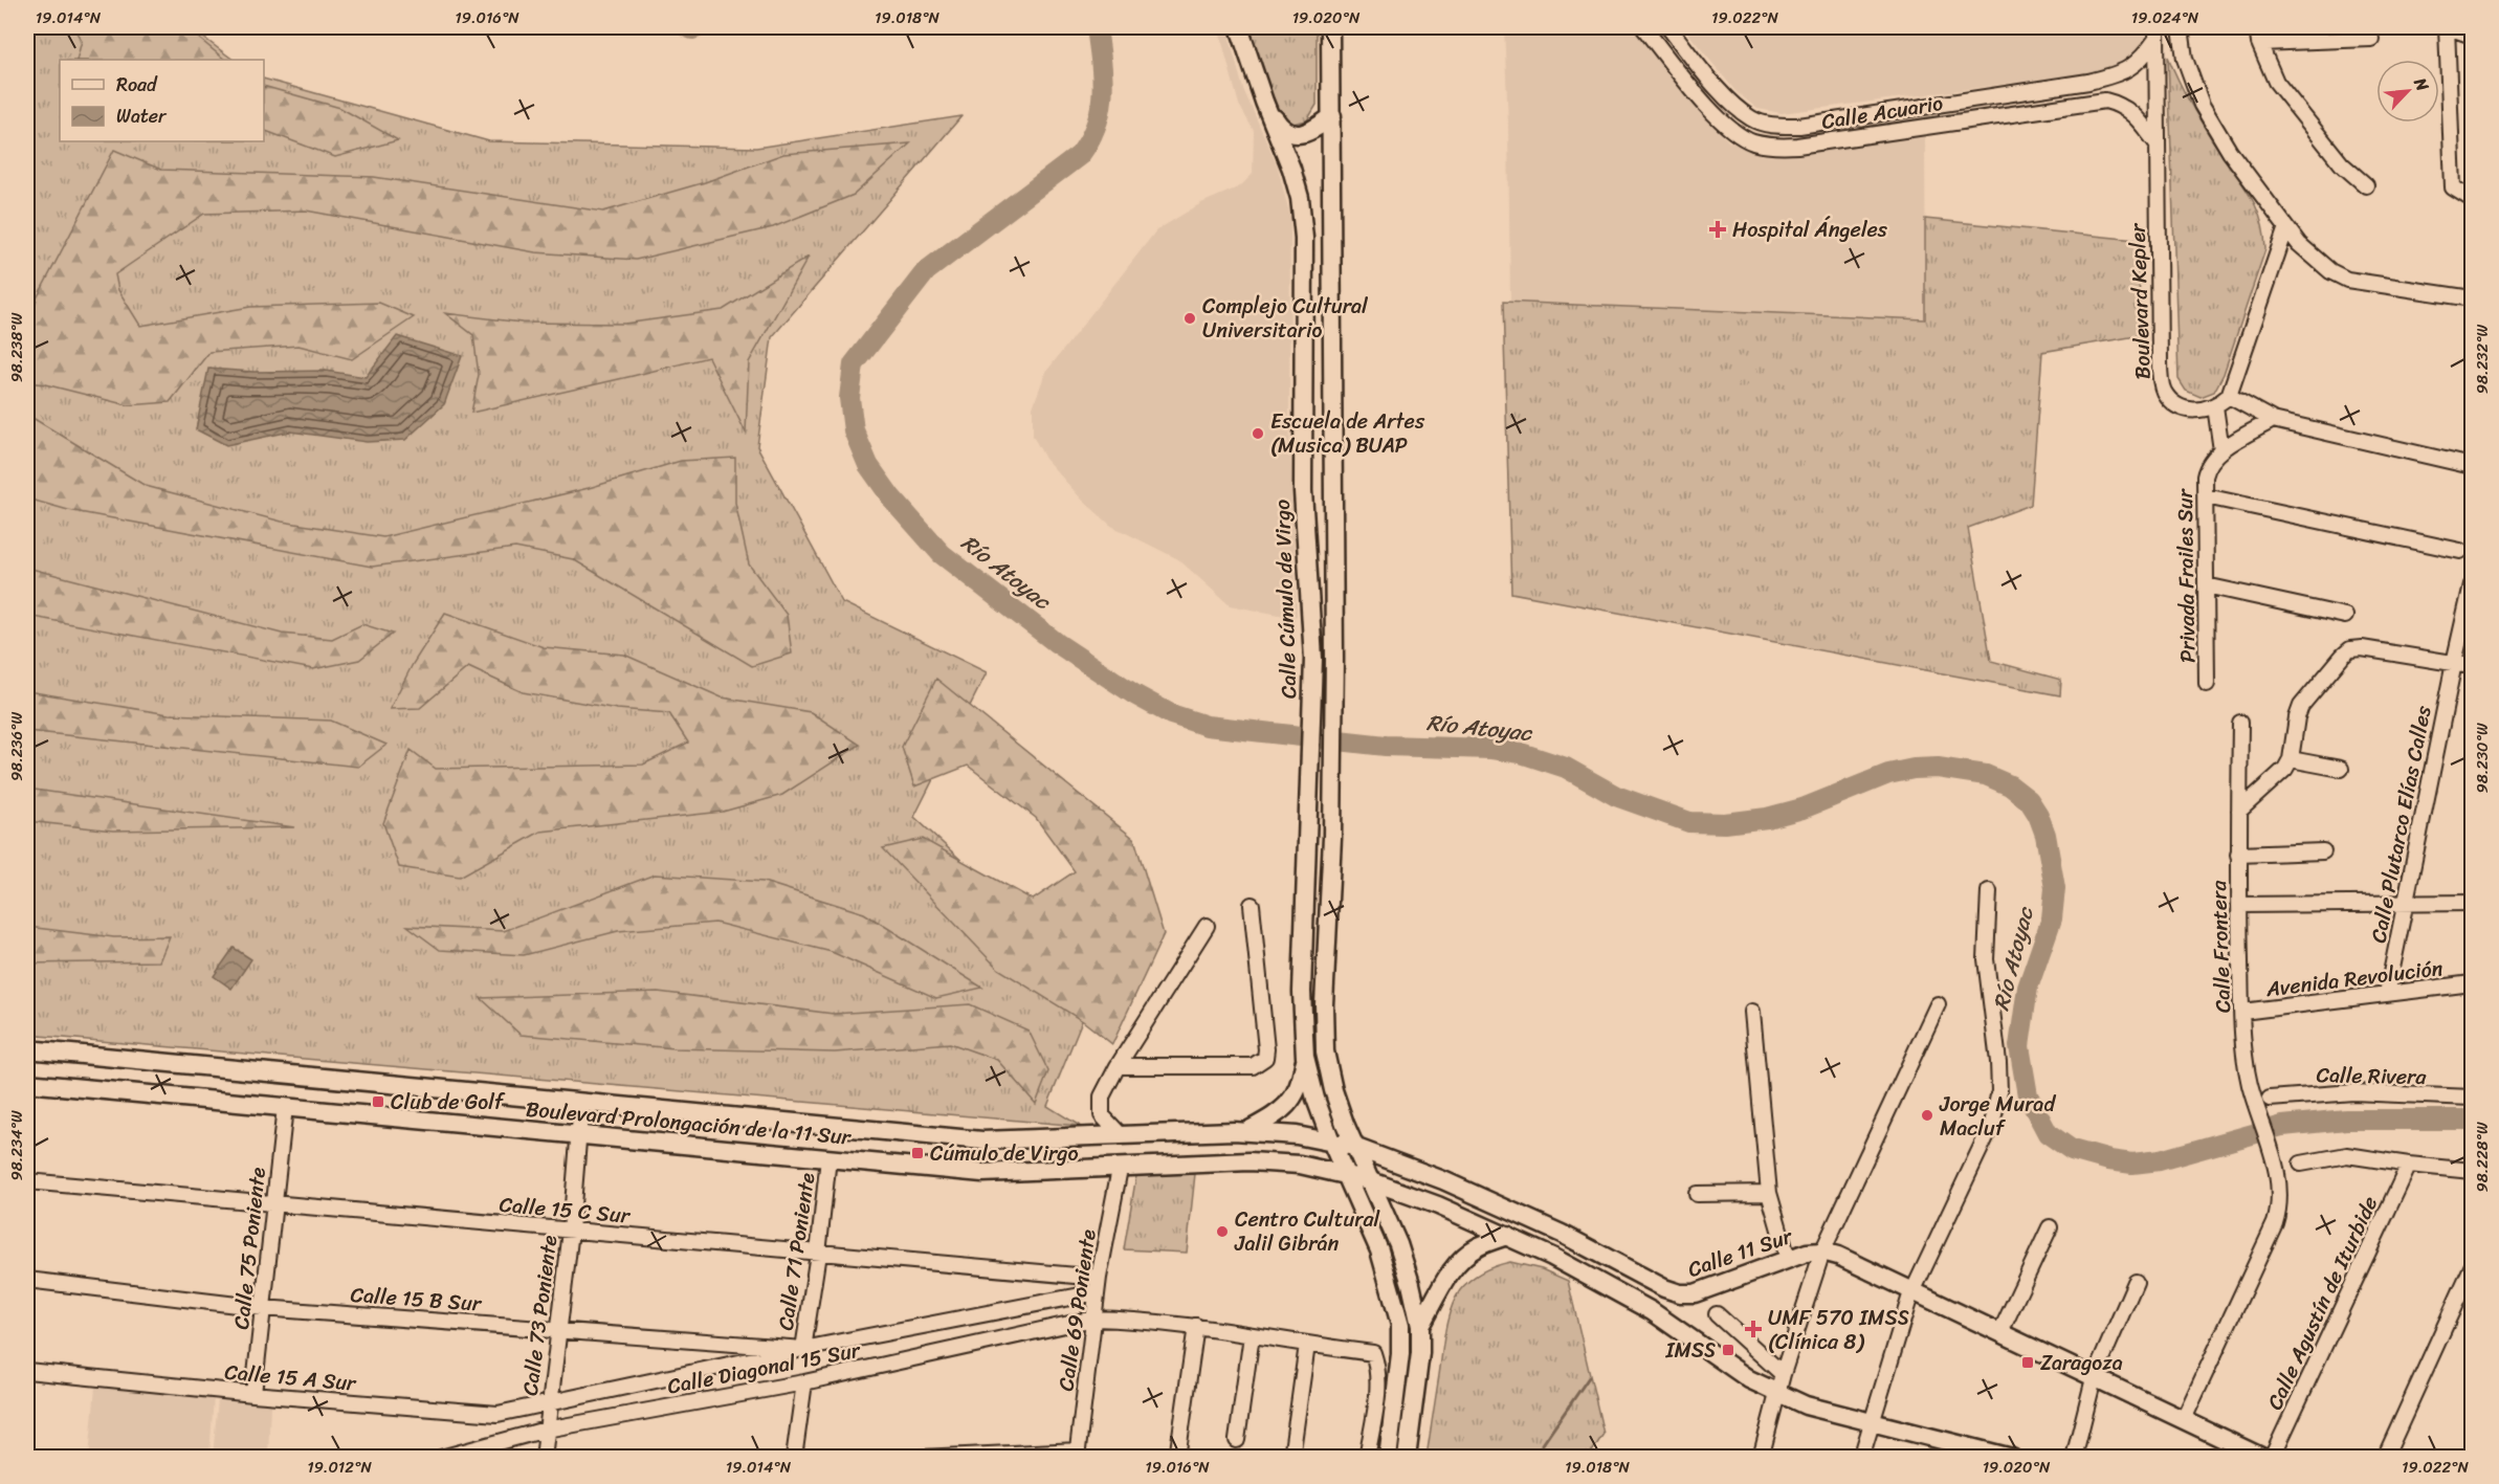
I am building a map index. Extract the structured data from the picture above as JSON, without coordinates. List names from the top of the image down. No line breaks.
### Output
{"streets":{"main road":["Calle Cúmulo de Virgo","Boulevard Prolongación de la 11 Sur","Calle 11 Sur"],"street":["Calle Acuario","Boulevard Kepler","Privada Frailes Sur","Calle Plutarco Elías Calles","Calle Frontera","Avenida Revolución","Calle Rivera","Calle 15 C Sur","Calle 75 Poniente","Calle 71 Poniente","Calle 15 B Sur","Calle Agustín de Iturbide","Calle 69 Poniente","Calle 73 Poniente","Calle Diagonal 15 Sur","Calle 15 A Sur"]},"crossings":[["Calle Acuario","Boulevard Kepler"],["Calle Cúmulo de Virgo","Boulevard Prolongación de la 11 Sur"],["Calle Cúmulo de Virgo","Calle 11 Sur"],["Calle Plutarco Elías Calles","Avenida Revolución"],["Calle Frontera","Avenida Revolución"],["Calle Frontera","Calle 11 Sur"],["Boulevard Prolongación de la 11 Sur","Calle 75 Poniente"],["Boulevard Prolongación de la 11 Sur","Calle 71 Poniente"],["Boulevard Prolongación de la 11 Sur","Calle 11 Sur"],["Boulevard Prolongación de la 11 Sur","Calle 69 Poniente"],["Boulevard Prolongación de la 11 Sur","Calle 73 Poniente"],["Calle 15 C Sur","Calle 75 Poniente"],["Calle 15 C Sur","Calle 71 Poniente"],["Calle 15 C Sur","Calle 69 Poniente"],["Calle 15 C Sur","Calle 73 Poniente"],["Calle 75 Poniente","Calle 15 B Sur"],["Calle 75 Poniente","Calle 15 A Sur"],["Calle 71 Poniente","Calle 15 B Sur"],["Calle 71 Poniente","Calle Diagonal 15 Sur"],["Calle 15 B Sur","Calle 73 Poniente"],["Calle 15 B Sur","Calle Diagonal 15 Sur"],["Calle 69 Poniente","Calle Diagonal 15 Sur"],["Calle 73 Poniente","Calle Diagonal 15 Sur"],["Calle 73 Poniente","Calle 15 A Sur"],["Calle Diagonal 15 Sur","Calle 15 A Sur"]],"water":["Río Atoyac"],"places":{"health":["Hospital Ángeles","UMF 570 IMSS (Clínica 8)"],"other":["Complejo Cultural Universitario","Escuela de Artes (Musica) BUAP","Jorge Murad Macluf","Centro Cultural Jalil Gibrán"],"transit":["Club de Golf","Cúmulo de Virgo","IMSS","Zaragoza"]},"legend":["Road","Water"],"north":"top right","coordinates":["19.014°N","19.016°N","19.018°N","19.020°N","19.022°N","19.024°N","98.238°W","98.232°W","98.236°W","98.230°W","98.234°W","98.228°W","19.012°N"]}
